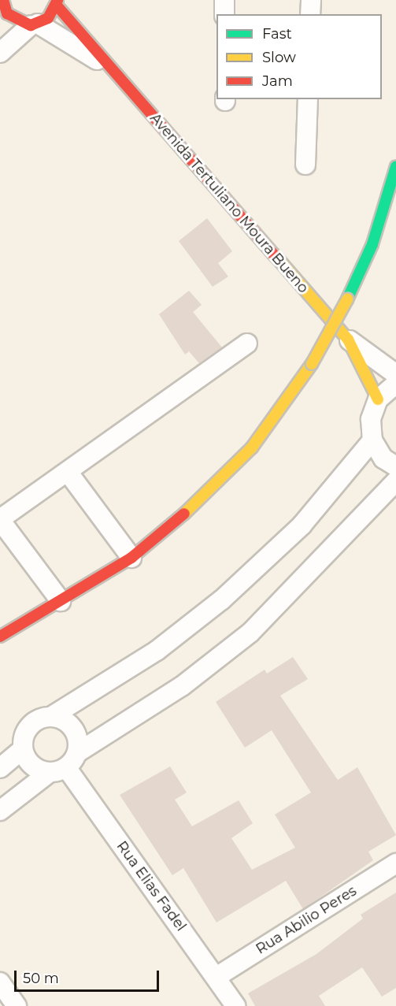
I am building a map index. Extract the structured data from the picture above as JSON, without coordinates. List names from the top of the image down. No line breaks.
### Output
{"streets":{"main road":["Avenida Tertuliano Moura Bueno"],"street":["Rua Elias Fadel","Rua Abilio Peres"]},"crossings":[["Rua Elias Fadel","Rua Abilio Peres"]],"legend":["Fast","Slow","Jam"],"scale_bar":"50 m"}
